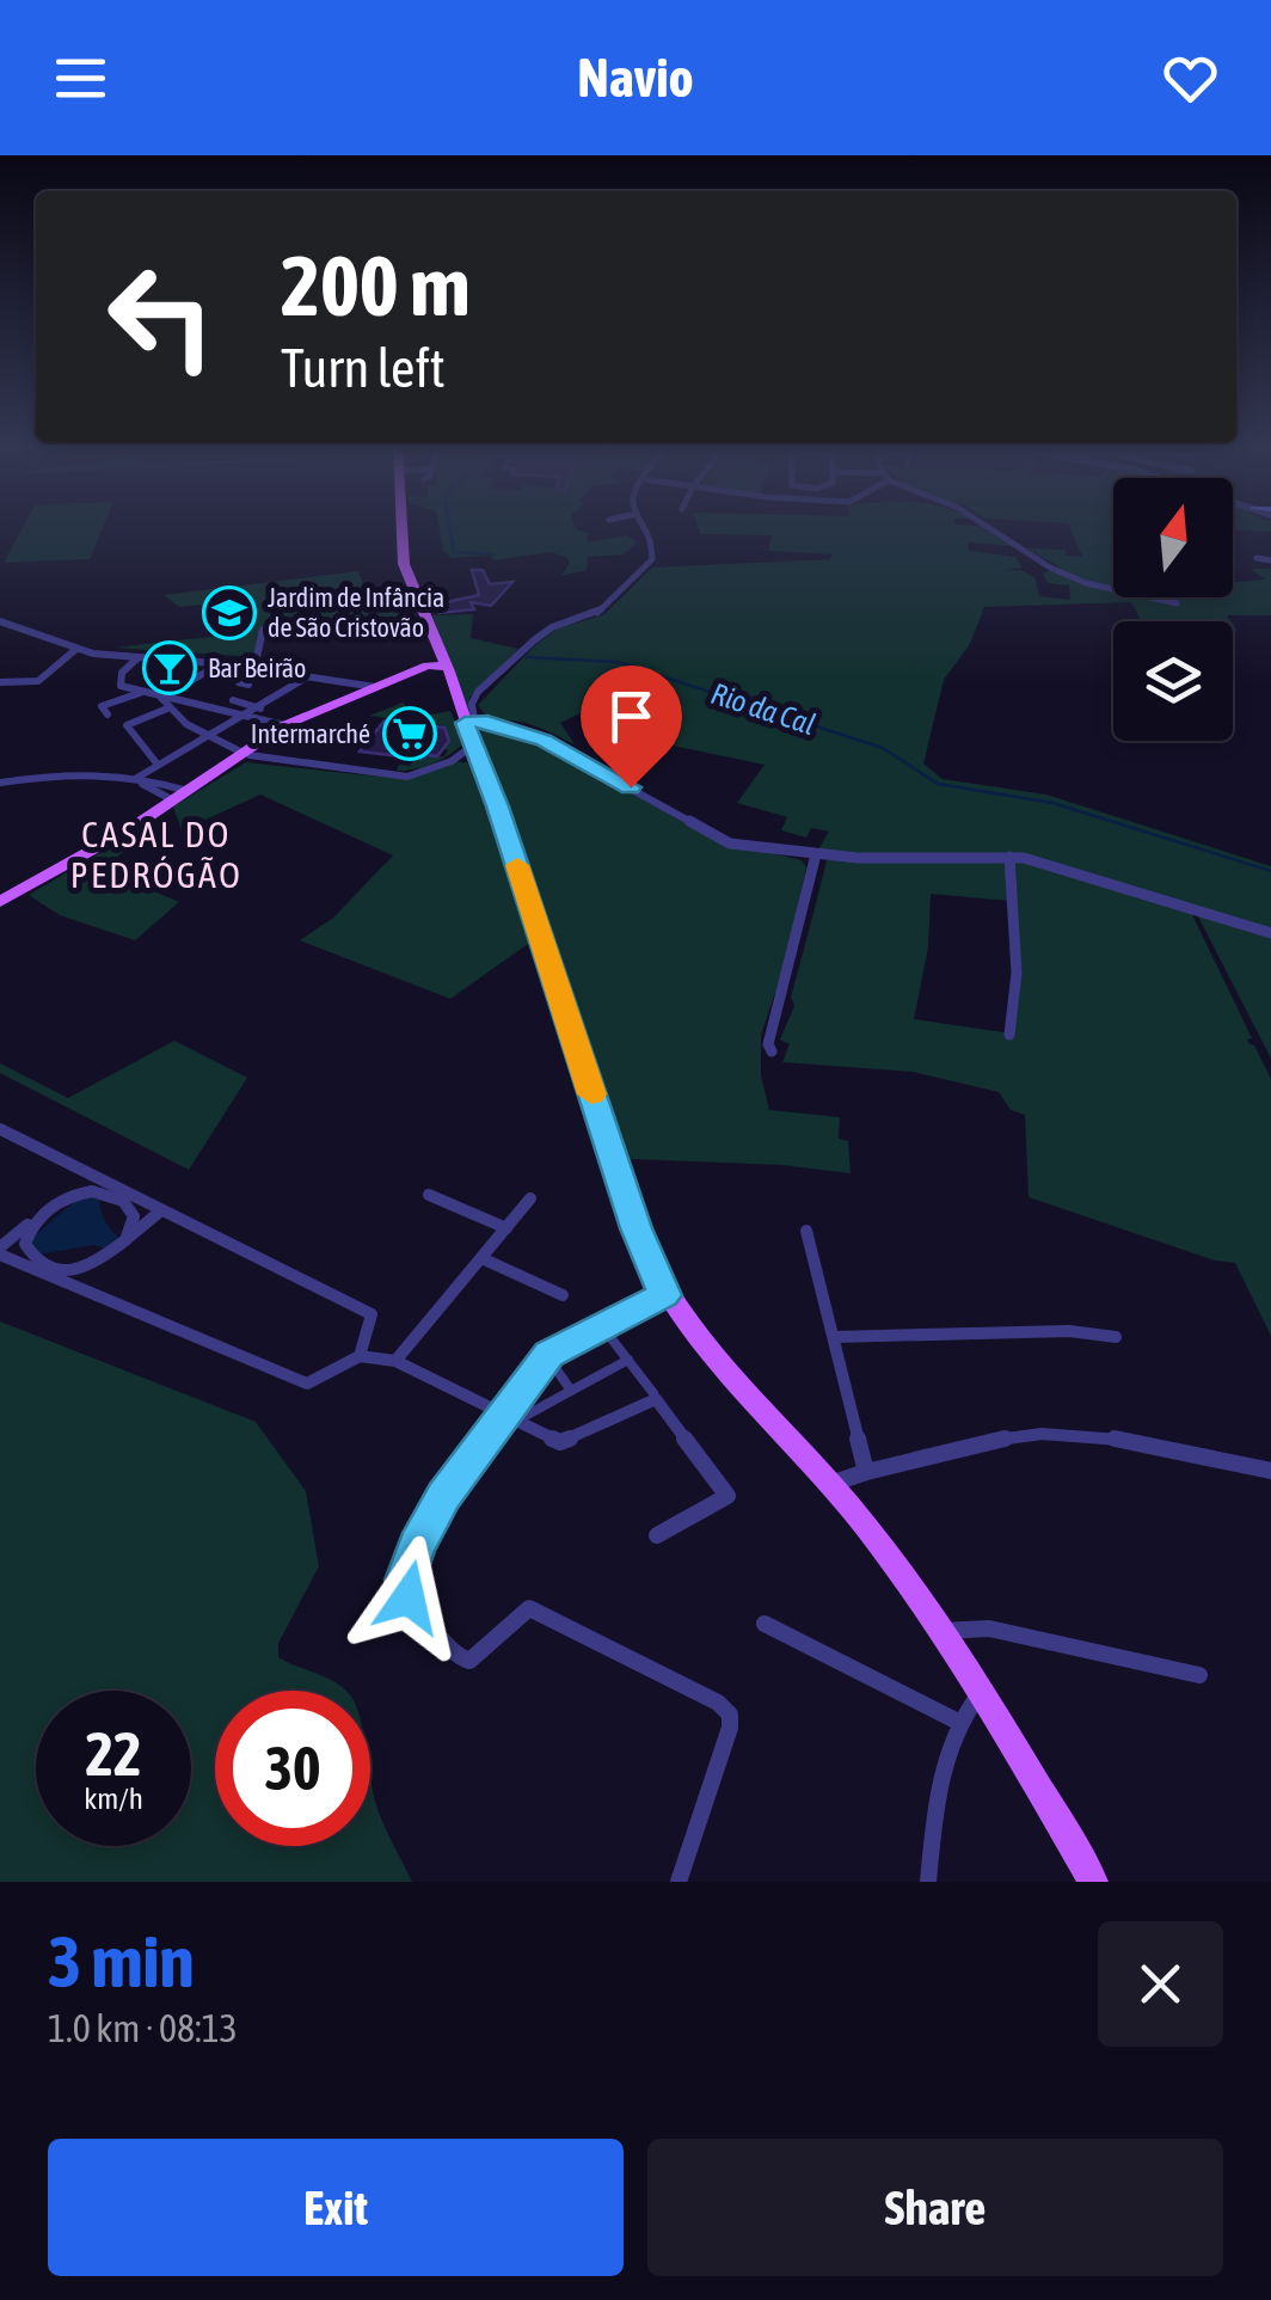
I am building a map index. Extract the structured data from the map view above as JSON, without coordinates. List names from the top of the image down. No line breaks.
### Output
{"districts":["CASAL DO PEDRÓGÃO"],"water":["Rio da Cal"],"places":{"school or university":["Jardim de Infância de São Cristovão"],"bar":["Bar Beirão"],"supermarket":["Intermarché"]},"north":"top","page":{"header":"Navio","turn":["200 m","Turn left"],"speed":"22 km/h","limit":"30","heading":["3 min","1.0 km · 08:13"],"buttons":["Exit","Share"]}}
